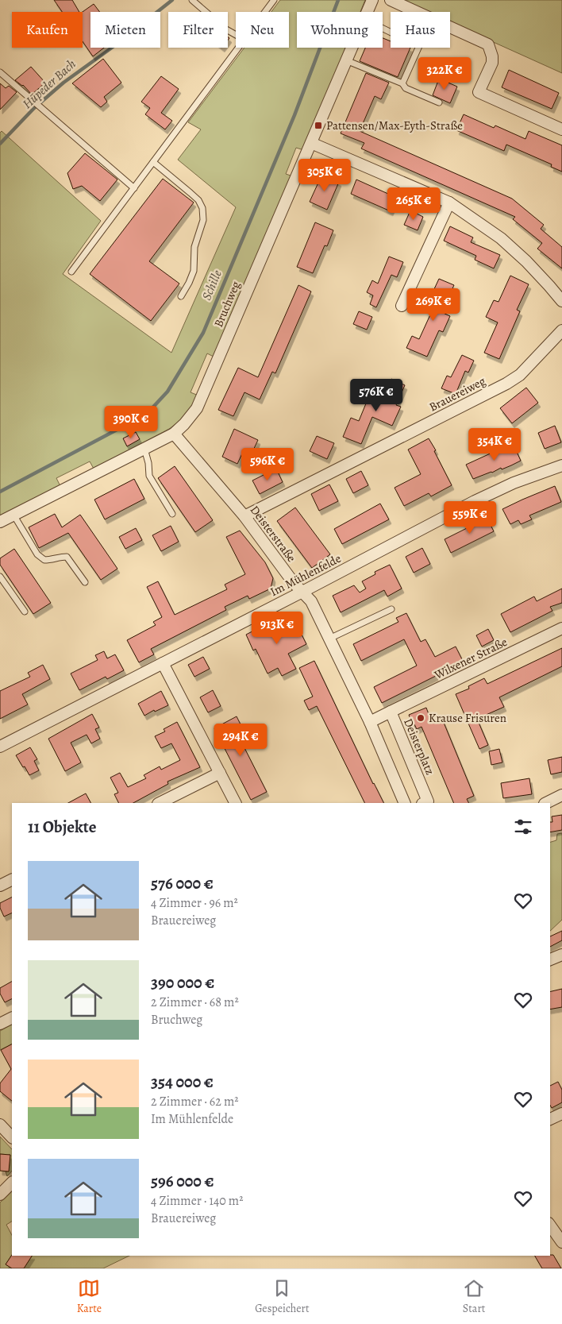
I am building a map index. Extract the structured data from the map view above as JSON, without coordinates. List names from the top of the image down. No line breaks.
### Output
{"streets":{"street":["Bruchweg","Brauereiweg","Deisterstraße","Im Mühlenfelde","Wilxener Straße","Deisterplatz"]},"crossings":[["Bruchweg","Deisterstraße"],["Brauereiweg","Deisterstraße"],["Deisterstraße","Im Mühlenfelde"],["Deisterstraße","Deisterplatz"],["Wilxener Straße","Deisterplatz"]],"water":["Hüpeder Bach","Schille"],"places":{"transit":["Pattensen/Max-Eyth-Straße"],"other":["Krause Frisuren"]},"page":{"chip":["Kaufen","Mieten","Filter","Neu","Wohnung","Haus"],"price":["322K €","305K €","265K €","269K €","576K €","390K €","354K €","596K €","559K €","913K €","294K €"],"heading":"11 Objekte","list":[{"name":"576 000 €","note":"4 Zimmer · 96 m² · Brauereiweg"},{"name":"390 000 €","note":"2 Zimmer · 68 m² · Bruchweg"},{"name":"354 000 €","note":"2 Zimmer · 62 m² · Im Mühlenfelde"},{"name":"596 000 €","note":"4 Zimmer · 140 m² · Brauereiweg"}],"tabs":["Karte","Gespeichert","Start"]}}
